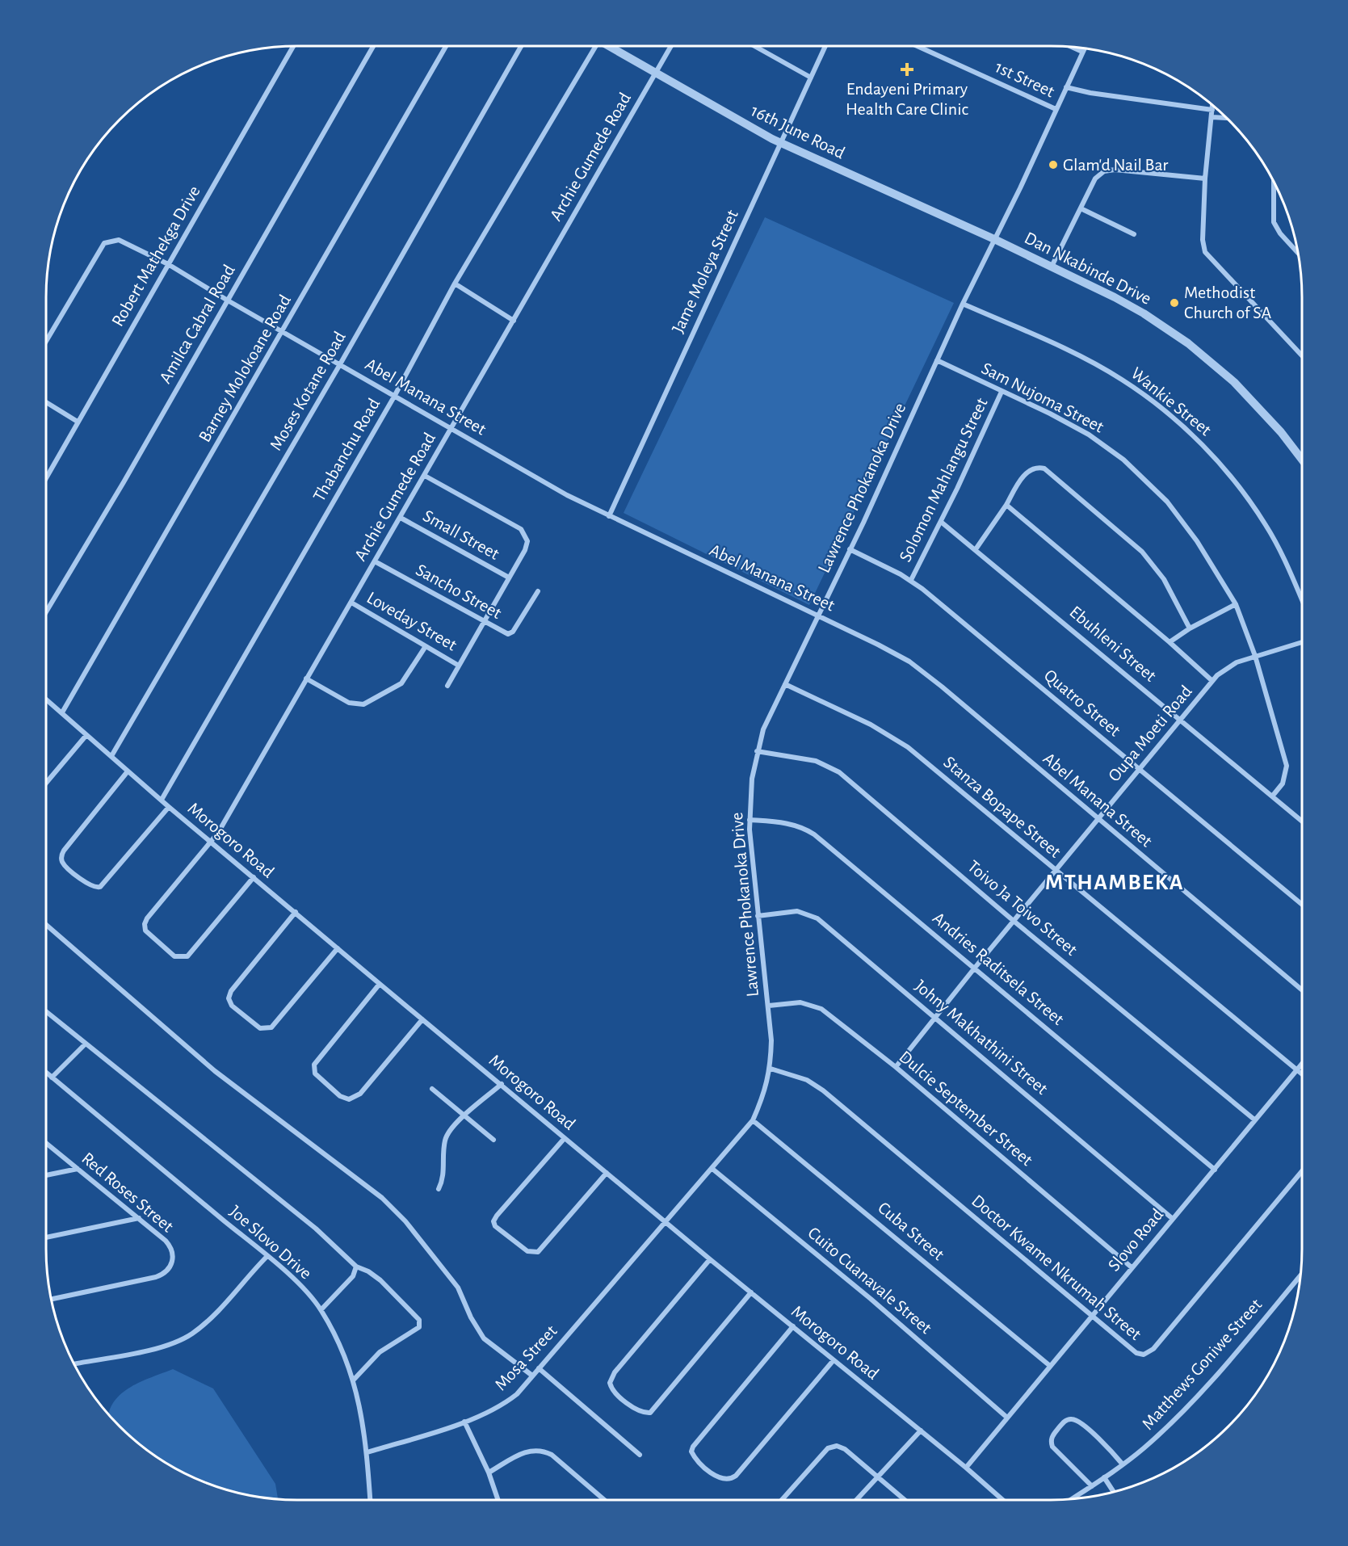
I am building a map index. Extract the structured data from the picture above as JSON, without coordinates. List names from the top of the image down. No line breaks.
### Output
{"streets":{"street":["1st Street","16th June Road","Archie Gumede Road","Robert Mathekga Drive","Dan Nkabinde Drive","Jame Moleya Street","Amilca Cabral Road","Barney Molokoane Road","Moses Kotane Road","Abel Manana Street","Sam Nujoma Street","Wankie Street","Thabanchu Road","Solomon Mahlangu Street","Lawrence Phokanoka Drive","Small Street","Sancho Street","Loveday Street","Ebuhleni Street","Quatro Street","Oupa Moeti Road","Stanza Bopape Street","Morogoro Road","Toivo Ja Toivo Street","Andries Raditsela Street","Johny Makhathini Street","Dulcie September Street","Red Roses Street","Cuba Street","Slovo Road","Joe Slovo Drive","Doctor Kwame Nkrumah Street","Cuito Cuanavale Street","Mosa Street","Matthews Goniwe Street"]},"crossings":[["1st Street","Lawrence Phokanoka Drive"],["16th June Road","Archie Gumede Road"],["16th June Road","Dan Nkabinde Drive"],["16th June Road","Jame Moleya Street"],["16th June Road","Lawrence Phokanoka Drive"],["Archie Gumede Road","Abel Manana Street"],["Archie Gumede Road","Small Street"],["Archie Gumede Road","Sancho Street"],["Archie Gumede Road","Loveday Street"],["Archie Gumede Road","Morogoro Road"],["Robert Mathekga Drive","Abel Manana Street"],["Dan Nkabinde Drive","Lawrence Phokanoka Drive"],["Jame Moleya Street","Abel Manana Street"],["Amilca Cabral Road","Abel Manana Street"],["Barney Molokoane Road","Abel Manana Street"],["Barney Molokoane Road","Morogoro Road"],["Moses Kotane Road","Abel Manana Street"],["Moses Kotane Road","Morogoro Road"],["Abel Manana Street","Thabanchu Road"],["Abel Manana Street","Lawrence Phokanoka Drive"],["Abel Manana Street","Oupa Moeti Road"],["Sam Nujoma Street","Solomon Mahlangu Street"],["Sam Nujoma Street","Lawrence Phokanoka Drive"],["Sam Nujoma Street","Ebuhleni Street"],["Sam Nujoma Street","Oupa Moeti Road"],["Wankie Street","Lawrence Phokanoka Drive"],["Thabanchu Road","Morogoro Road"],["Solomon Mahlangu Street","Ebuhleni Street"],["Solomon Mahlangu Street","Quatro Street"],["Lawrence Phokanoka Drive","Quatro Street"],["Lawrence Phokanoka Drive","Stanza Bopape Street"],["Lawrence Phokanoka Drive","Morogoro Road"],["Lawrence Phokanoka Drive","Toivo Ja Toivo Street"],["Lawrence Phokanoka Drive","Andries Raditsela Street"],["Lawrence Phokanoka Drive","Johny Makhathini Street"],["Lawrence Phokanoka Drive","Dulcie September Street"],["Lawrence Phokanoka Drive","Cuba Street"],["Lawrence Phokanoka Drive","Doctor Kwame Nkrumah Street"],["Lawrence Phokanoka Drive","Cuito Cuanavale Street"],["Lawrence Phokanoka Drive","Mosa Street"],["Ebuhleni Street","Oupa Moeti Road"],["Quatro Street","Oupa Moeti Road"],["Oupa Moeti Road","Stanza Bopape Street"],["Oupa Moeti Road","Toivo Ja Toivo Street"],["Oupa Moeti Road","Andries Raditsela Street"],["Oupa Moeti Road","Johny Makhathini Street"],["Oupa Moeti Road","Dulcie September Street"],["Stanza Bopape Street","Slovo Road"],["Morogoro Road","Slovo Road"],["Morogoro Road","Mosa Street"],["Toivo Ja Toivo Street","Slovo Road"],["Andries Raditsela Street","Slovo Road"],["Johny Makhathini Street","Slovo Road"],["Dulcie September Street","Slovo Road"],["Cuba Street","Slovo Road"],["Slovo Road","Doctor Kwame Nkrumah Street"],["Slovo Road","Cuito Cuanavale Street"],["Joe Slovo Drive","Mosa Street"]],"districts":["MTHAMBEKA"],"places":{"health":["Endayeni Primary Health Care Clinic"],"other":["Glam'd Nail Bar","Methodist Church of SA"]}}
